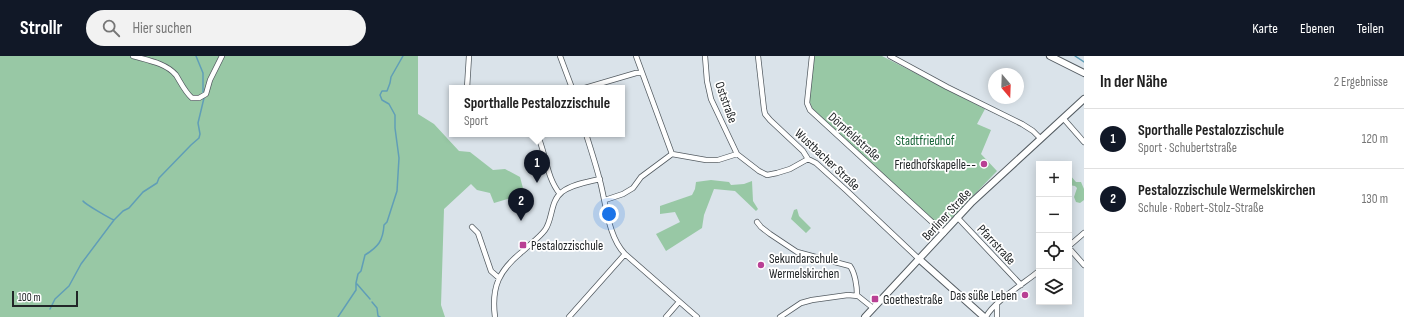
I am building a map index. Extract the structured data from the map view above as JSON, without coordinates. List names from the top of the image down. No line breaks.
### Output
{"streets":{"main road":["Berliner Straße"],"street":["Oststraße","Dörpfeldstraße","Wustbacher Straße","Pfarrstraße"]},"crossings":[["Dörpfeldstraße","Berliner Straße"],["Wustbacher Straße","Berliner Straße"],["Berliner Straße","Pfarrstraße"]],"parks":["Stadtfriedhof"],"places":{"other":["Friedhofskapelle--","Sekundarschule Wermelskirchen","Das süße Leben"],"transit":["Pestalozzischule","Goethestraße"]},"scale_bar":"100 m","north":"bottom","page":{"header":"Strollr","search":"Hier suchen","nav":["Karte","Ebenen","Teilen"],"heading":["In der Nähe","2 Ergebnisse"],"popup":["Sporthalle Pestalozzischule","Sport"],"list":[{"mark":"1","name":"Sporthalle Pestalozzischule","note":"Sport · Schubertstraße","value":"120 m"},{"mark":"2","name":"Pestalozzischule Wermelskirchen","note":"Schule · Robert-Stolz-Straße","value":"130 m"}],"pins":["1","2"],"map_buttons":["+","−"],"scale":"100 m"}}
